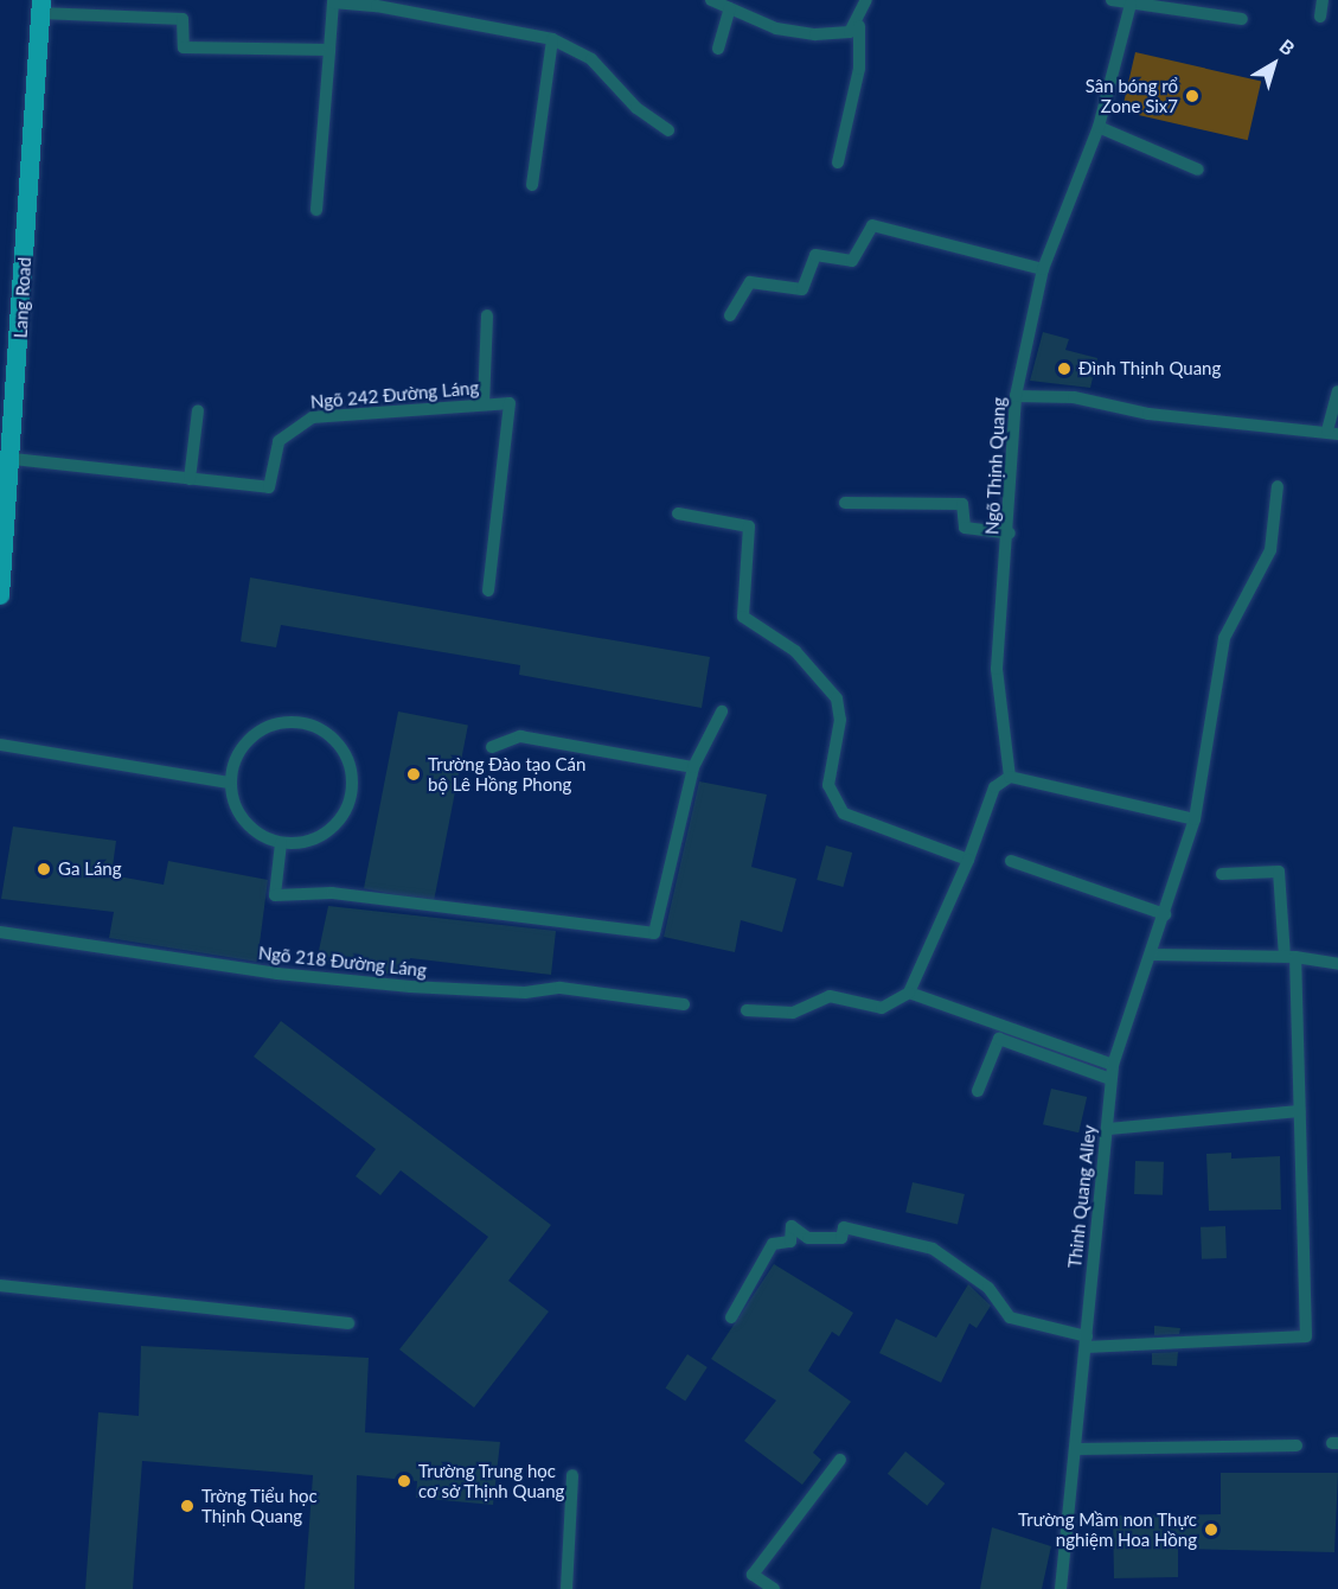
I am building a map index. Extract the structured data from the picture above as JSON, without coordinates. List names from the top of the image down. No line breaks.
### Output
{"streets":{"main road":["Lang Road"],"lane":["Ngõ 242 Đường Láng","Ngõ Thịnh Quang","Ngõ 218 Đường Láng","Thinh Quang Alley"]},"crossings":[["Lang Road","Ngõ 242 Đường Láng"]],"places":["Sân bóng rổ Zone Six7","Đình Thịnh Quang","Trường Đào tạo Cán bộ Lê Hồng Phong","Ga Láng","Trường Trung học cơ sở Thịnh Quang","Trờng Tiểu học Thịnh Quang","Trường Mầm non Thực nghiệm Hoa Hồng"],"north":"top right"}
